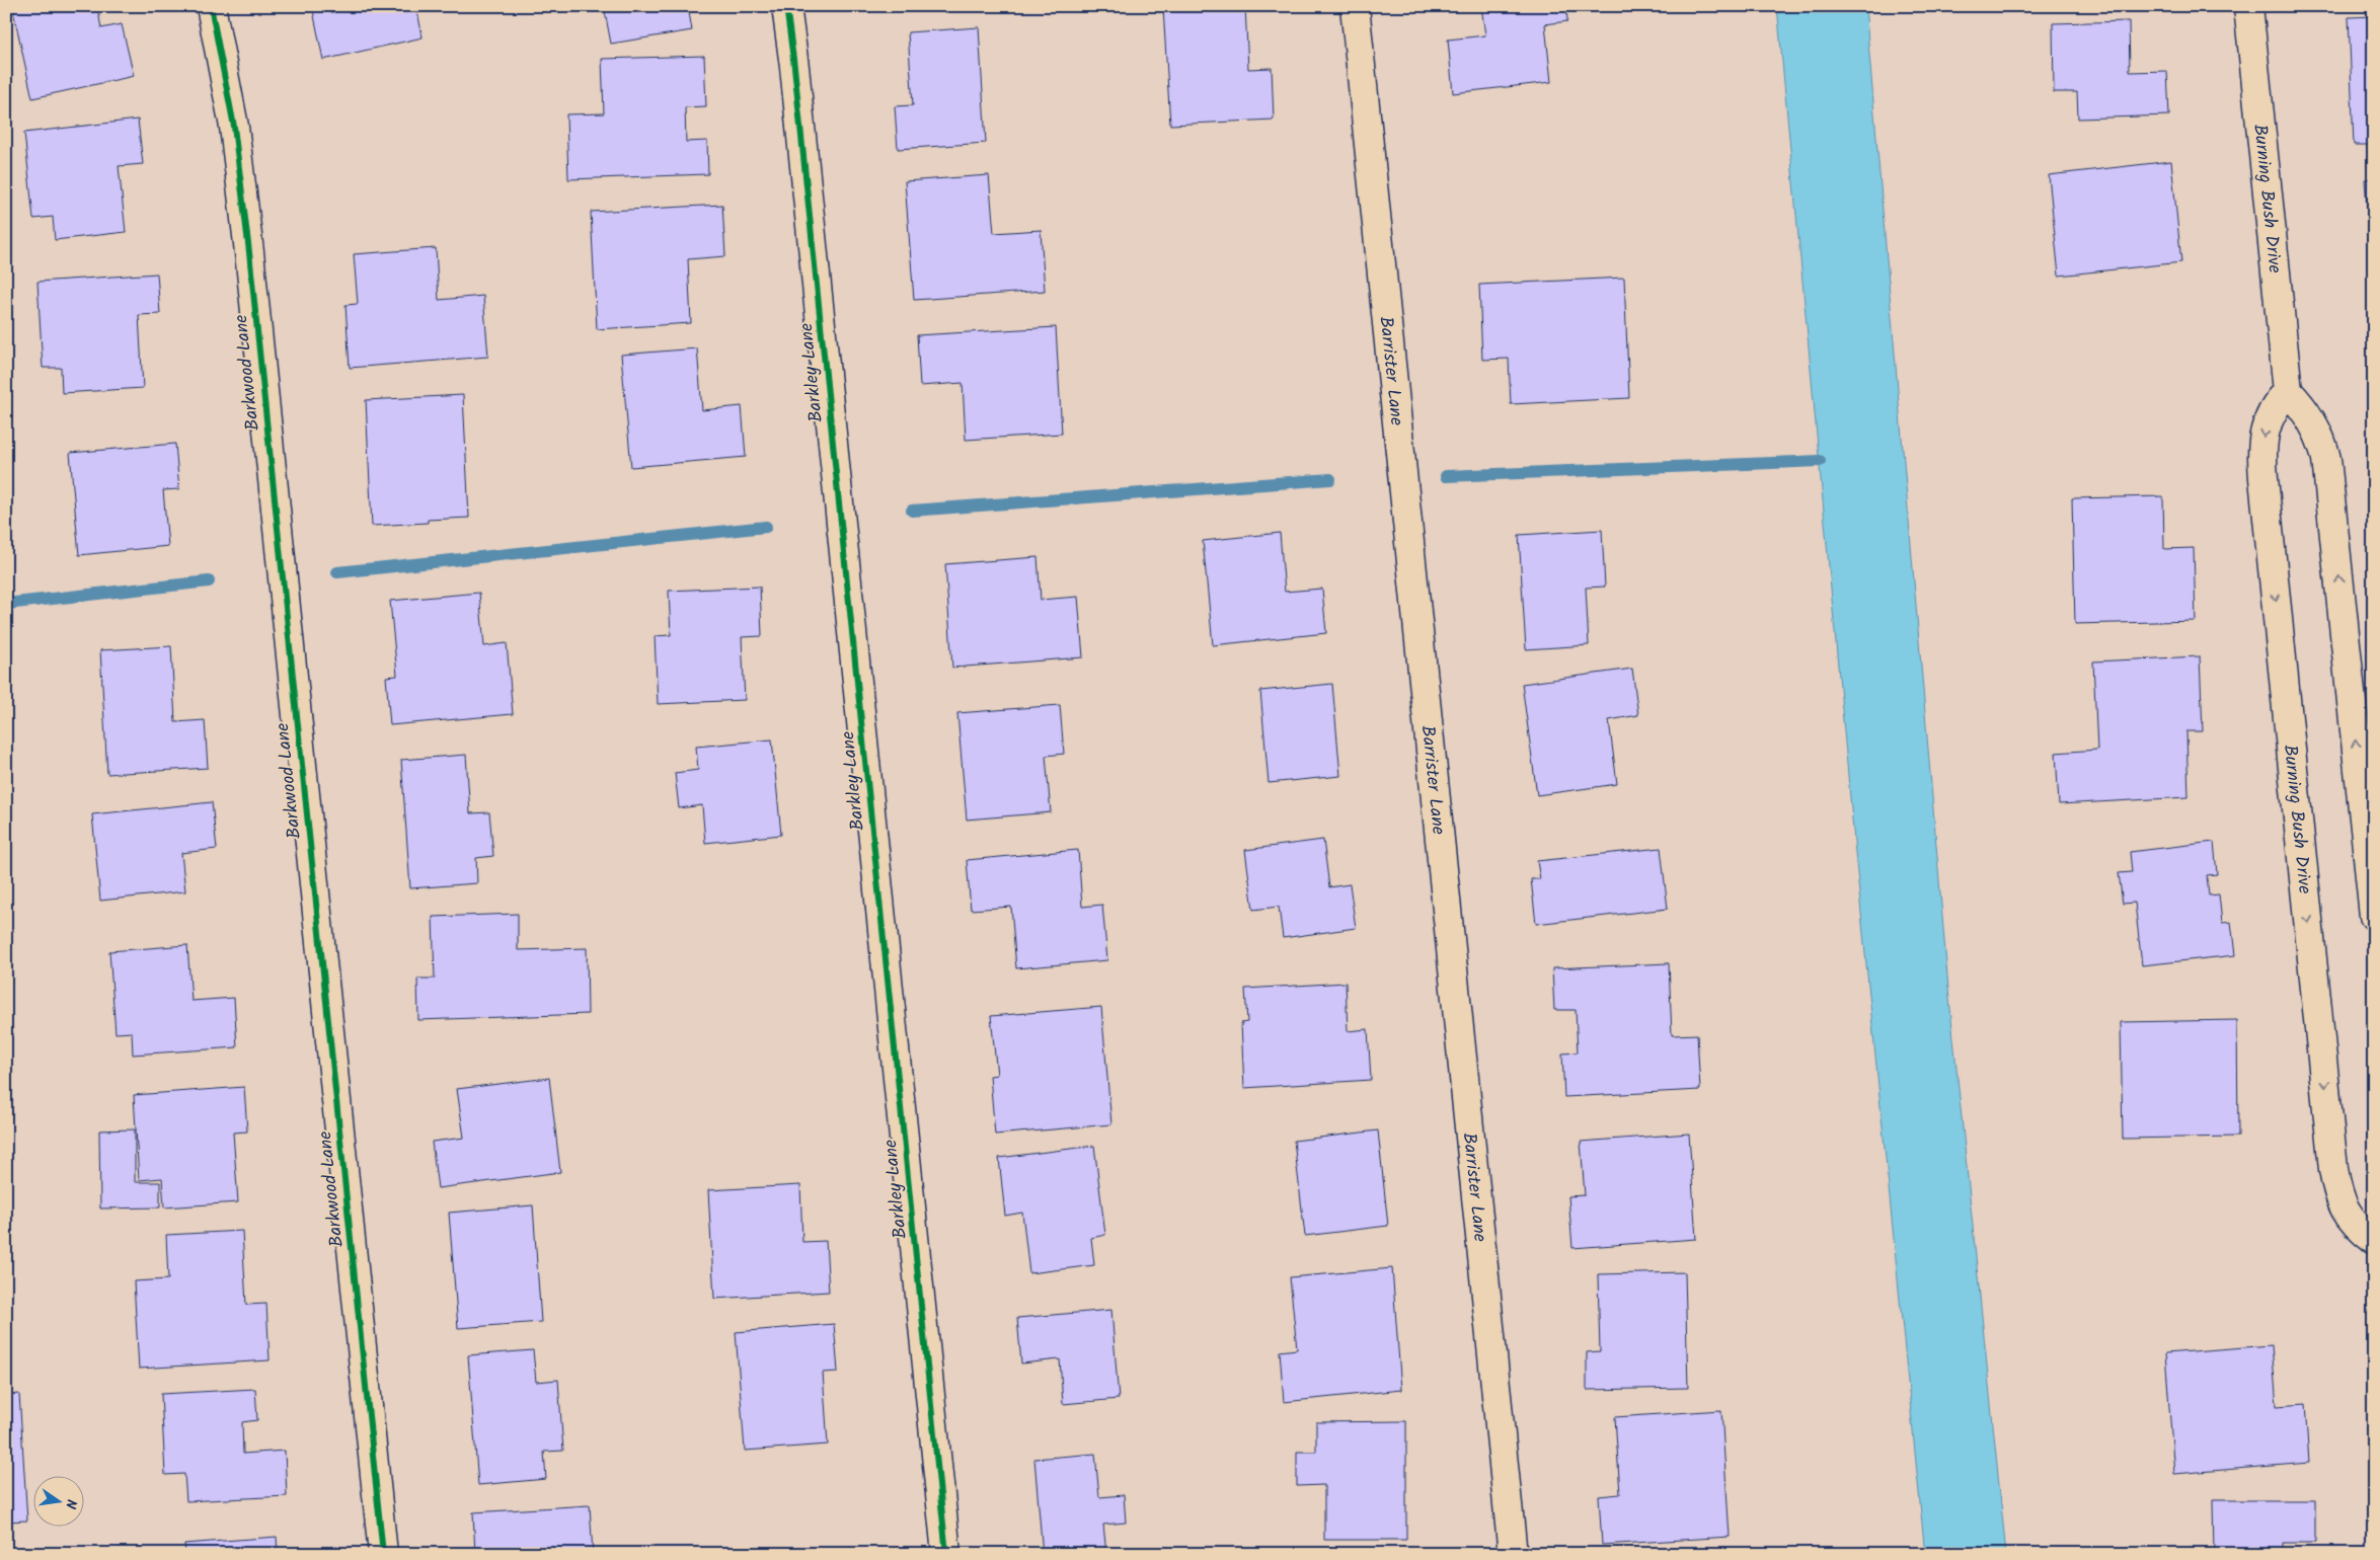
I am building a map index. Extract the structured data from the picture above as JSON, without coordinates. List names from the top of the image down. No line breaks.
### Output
{"streets":{"street":["Burning Bush Drive","Barrister Lane","Barkwood Lane","Barkley Lane"]},"north":"right"}
